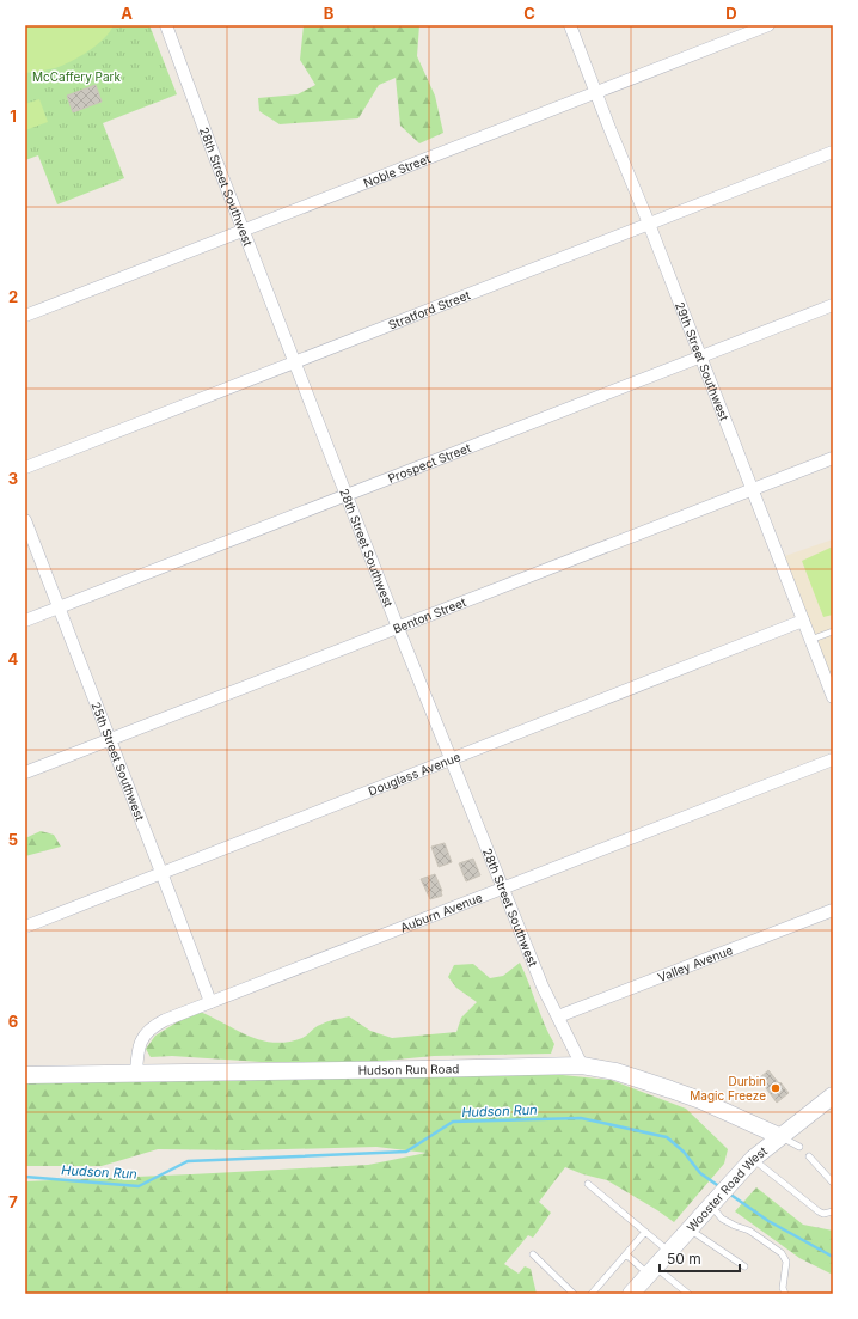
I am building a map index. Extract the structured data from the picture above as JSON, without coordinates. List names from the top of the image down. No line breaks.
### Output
{"streets":{"main road":["Hudson Run Road","Wooster Road West"],"street":["Noble Street","28th Street Southwest","Stratford Street","29th Street Southwest","Prospect Street","Benton Street","25th Street Southwest","Douglass Avenue","Auburn Avenue","Valley Avenue"]},"crossings":[["Noble Street","28th Street Southwest"],["Noble Street","29th Street Southwest"],["28th Street Southwest","Stratford Street"],["28th Street Southwest","Prospect Street"],["28th Street Southwest","Benton Street"],["28th Street Southwest","Douglass Avenue"],["28th Street Southwest","Auburn Avenue"],["28th Street Southwest","Valley Avenue"],["28th Street Southwest","Hudson Run Road"],["Stratford Street","29th Street Southwest"],["29th Street Southwest","Prospect Street"],["29th Street Southwest","Benton Street"],["29th Street Southwest","Douglass Avenue"],["Prospect Street","25th Street Southwest"],["Benton Street","25th Street Southwest"],["25th Street Southwest","Douglass Avenue"],["25th Street Southwest","Auburn Avenue"],["Auburn Avenue","Hudson Run Road"],["Hudson Run Road","Wooster Road West"]],"water":["Hudson Run"],"parks":["McCaffery Park"],"places":["Durbin Magic Freeze"],"scale_bar":"50 m","grid":{"columns":["A","B","C","D"],"rows":["1","2","3","4","5","6","7"]}}
